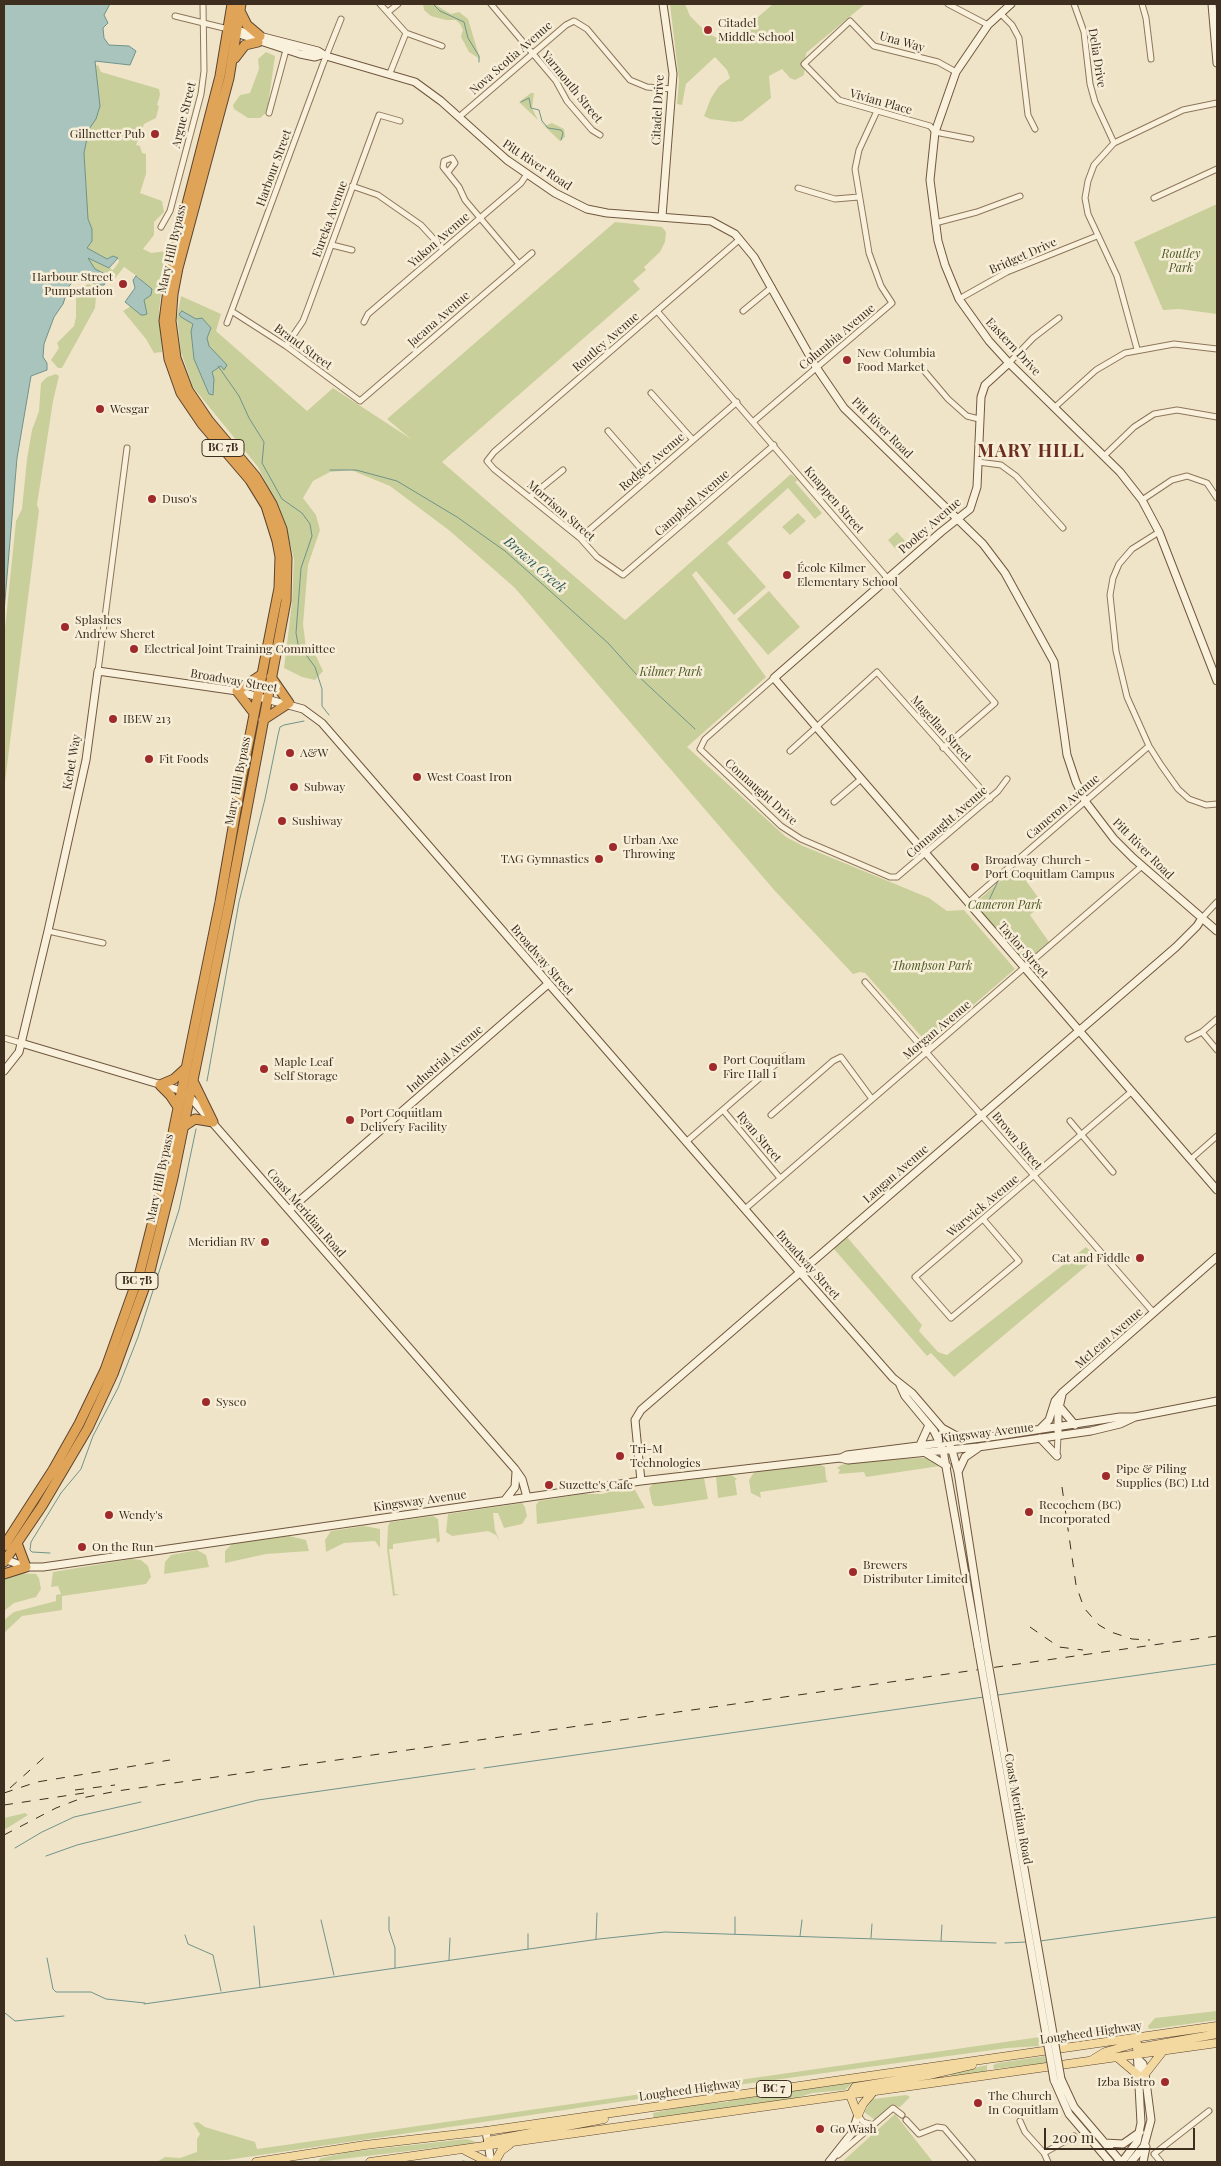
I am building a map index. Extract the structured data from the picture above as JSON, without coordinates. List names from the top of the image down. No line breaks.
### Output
{"streets":{"highway":["Mary Hill Bypass","BC 7B"],"main road":["Citadel Drive","Pitt River Road","Eastern Drive","Pooley Avenue","Broadway Street","Kebet Way","Taylor Street","Industrial Avenue","Langan Avenue","Coast Meridian Road","McLean Avenue","Kingsway Avenue","Lougheed Highway","BC 7"],"street":["Una Way","Nova Scotia Avenue","Delia Drive","Yarmouth Street","Vivian Place","Argue Street","Harbour Street","Eureka Avenue","Yukon Avenue","Bridget Drive","Jacana Avenue","Columbia Avenue","Routley Avenue","Brand Street","Rodger Avenue","Knappen Street","Campbell Avenue","Morrison Street","Magellan Street","Connaught Drive","Cameron Avenue","Connaught Avenue","Morgan Avenue","Ryan Street","Brown Street","Warwick Avenue"]},"crossings":[["Una Way","Vivian Place"],["Una Way","Eastern Drive"],["Nova Scotia Avenue","Yarmouth Street"],["Nova Scotia Avenue","Citadel Drive"],["Nova Scotia Avenue","Pitt River Road"],["Vivian Place","Columbia Avenue"],["Vivian Place","Eastern Drive"],["Citadel Drive","Pitt River Road"],["Argue Street","Pitt River Road"],["Pitt River Road","Harbour Street"],["Pitt River Road","Yukon Avenue"],["Pitt River Road","Mary Hill Bypass"],["Pitt River Road","Columbia Avenue"],["Pitt River Road","Routley Avenue"],["Pitt River Road","Pooley Avenue"],["Pitt River Road","Cameron Avenue"],["Pitt River Road","Morgan Avenue"],["Pitt River Road","Langan Avenue"],["Harbour Street","Brand Street"],["Eureka Avenue","Brand Street"],["Mary Hill Bypass","Broadway Street"],["Mary Hill Bypass","Coast Meridian Road"],["Mary Hill Bypass","Kingsway Avenue"],["Bridget Drive","Eastern Drive"],["Jacana Avenue","Brand Street"],["Columbia Avenue","Knappen Street"],["Routley Avenue","Knappen Street"],["Routley Avenue","Morrison Street"],["Eastern Drive","Pooley Avenue"],["Rodger Avenue","Knappen Street"],["Rodger Avenue","Morrison Street"],["Knappen Street","Campbell Avenue"],["Knappen Street","Pooley Avenue"],["Knappen Street","Magellan Street"],["Campbell Avenue","Morrison Street"],["Pooley Avenue","Connaught Drive"],["Pooley Avenue","Taylor Street"],["Broadway Street","Kebet Way"],["Broadway Street","Morgan Avenue"],["Broadway Street","Industrial Avenue"],["Broadway Street","Langan Avenue"],["Broadway Street","Coast Meridian Road"],["Broadway Street","Kingsway Avenue"],["Magellan Street","Connaught Avenue"],["Magellan Street","Taylor Street"],["Kebet Way","Coast Meridian Road"],["Connaught Drive","Connaught Avenue"],["Cameron Avenue","Taylor Street"],["Connaught Avenue","Taylor Street"],["Taylor Street","Morgan Avenue"],["Taylor Street","Langan Avenue"],["Taylor Street","Warwick Avenue"],["Morgan Avenue","Ryan Street"],["Morgan Avenue","Brown Street"],["Industrial Avenue","Coast Meridian Road"],["Brown Street","Langan Avenue"],["Brown Street","Warwick Avenue"],["Brown Street","McLean Avenue"],["Langan Avenue","Kingsway Avenue"],["Coast Meridian Road","Kingsway Avenue"]],"districts":["MARY HILL"],"water":["Brown Creek"],"parks":["Routley Park","Kilmer Park","Cameron Park","Thompson Park"],"places":["Citadel Middle School","Gillnetter Pub","Harbour Street Pumpstation","New Columbia Food Market","Wesgar","Duso's","École Kilmer Elementary School","Splashes Andrew Sheret","Electrical Joint Training Committee","IBEW 213","A&W","Fit Foods","West Coast Iron","Subway","Sushiway","Urban Axe Throwing","TAG Gymnastics","Broadway Church - Port Coquitlam Campus","Port Coquitlam Fire Hall 1","Maple Leaf Self Storage","Port Coquitlam Delivery Facility","Meridian RV","Cat and Fiddle","Sysco","Tri-M Technologies","Pipe & Piling Supplies (BC) Ltd","Suzette's Cafe","Recochem (BC) Incorporated","Wendy's","On the Run","Brewers Distributer Limited","Izba Bistro","The Church In Coquitlam","Go Wash"],"scale_bar":"200 m"}
